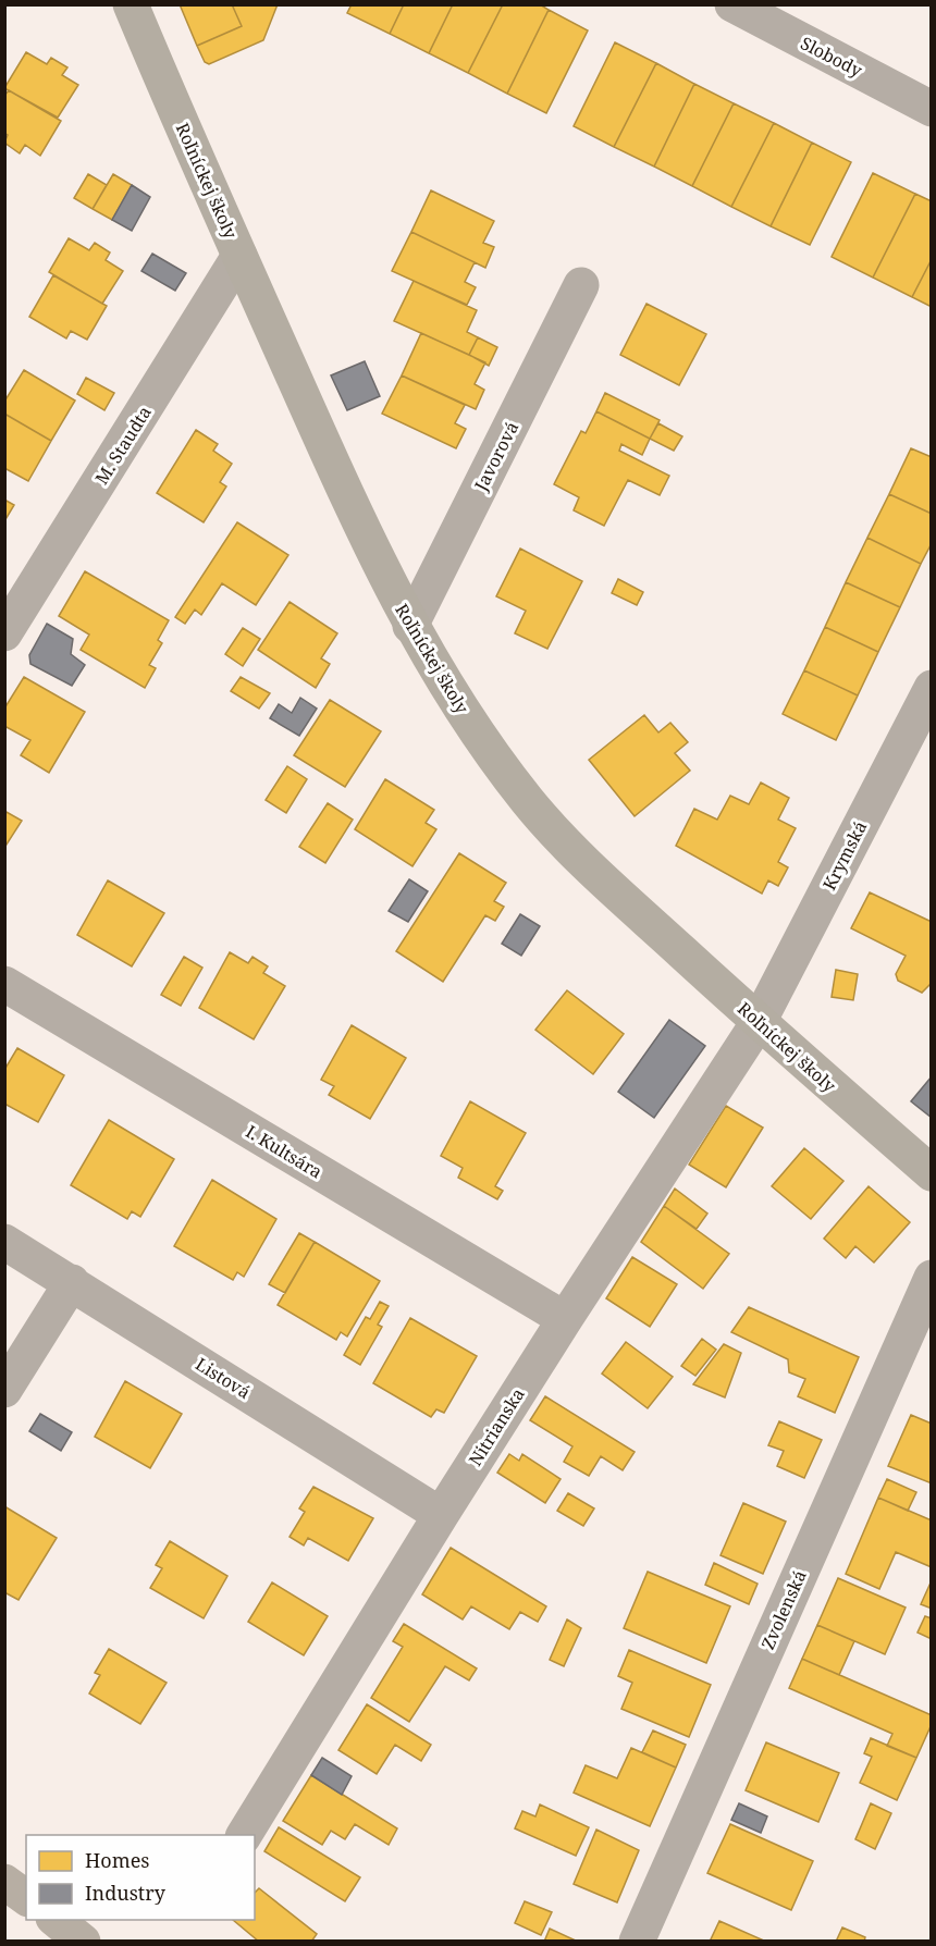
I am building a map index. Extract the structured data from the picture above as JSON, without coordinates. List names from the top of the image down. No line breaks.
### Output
{"streets":{"main road":["Roľníckej školy"],"street":["Slobody","M. Staudta","Javorová","Krymská","I. Kultsára","Listová","Nitrianska","Zvolenská"]},"crossings":[["Roľníckej školy","M. Staudta"],["Roľníckej školy","Javorová"],["Roľníckej školy","Krymská"],["Roľníckej školy","Nitrianska"],["Krymská","Nitrianska"],["I. Kultsára","Nitrianska"],["Listová","Nitrianska"]],"legend":["Homes","Industry"]}
